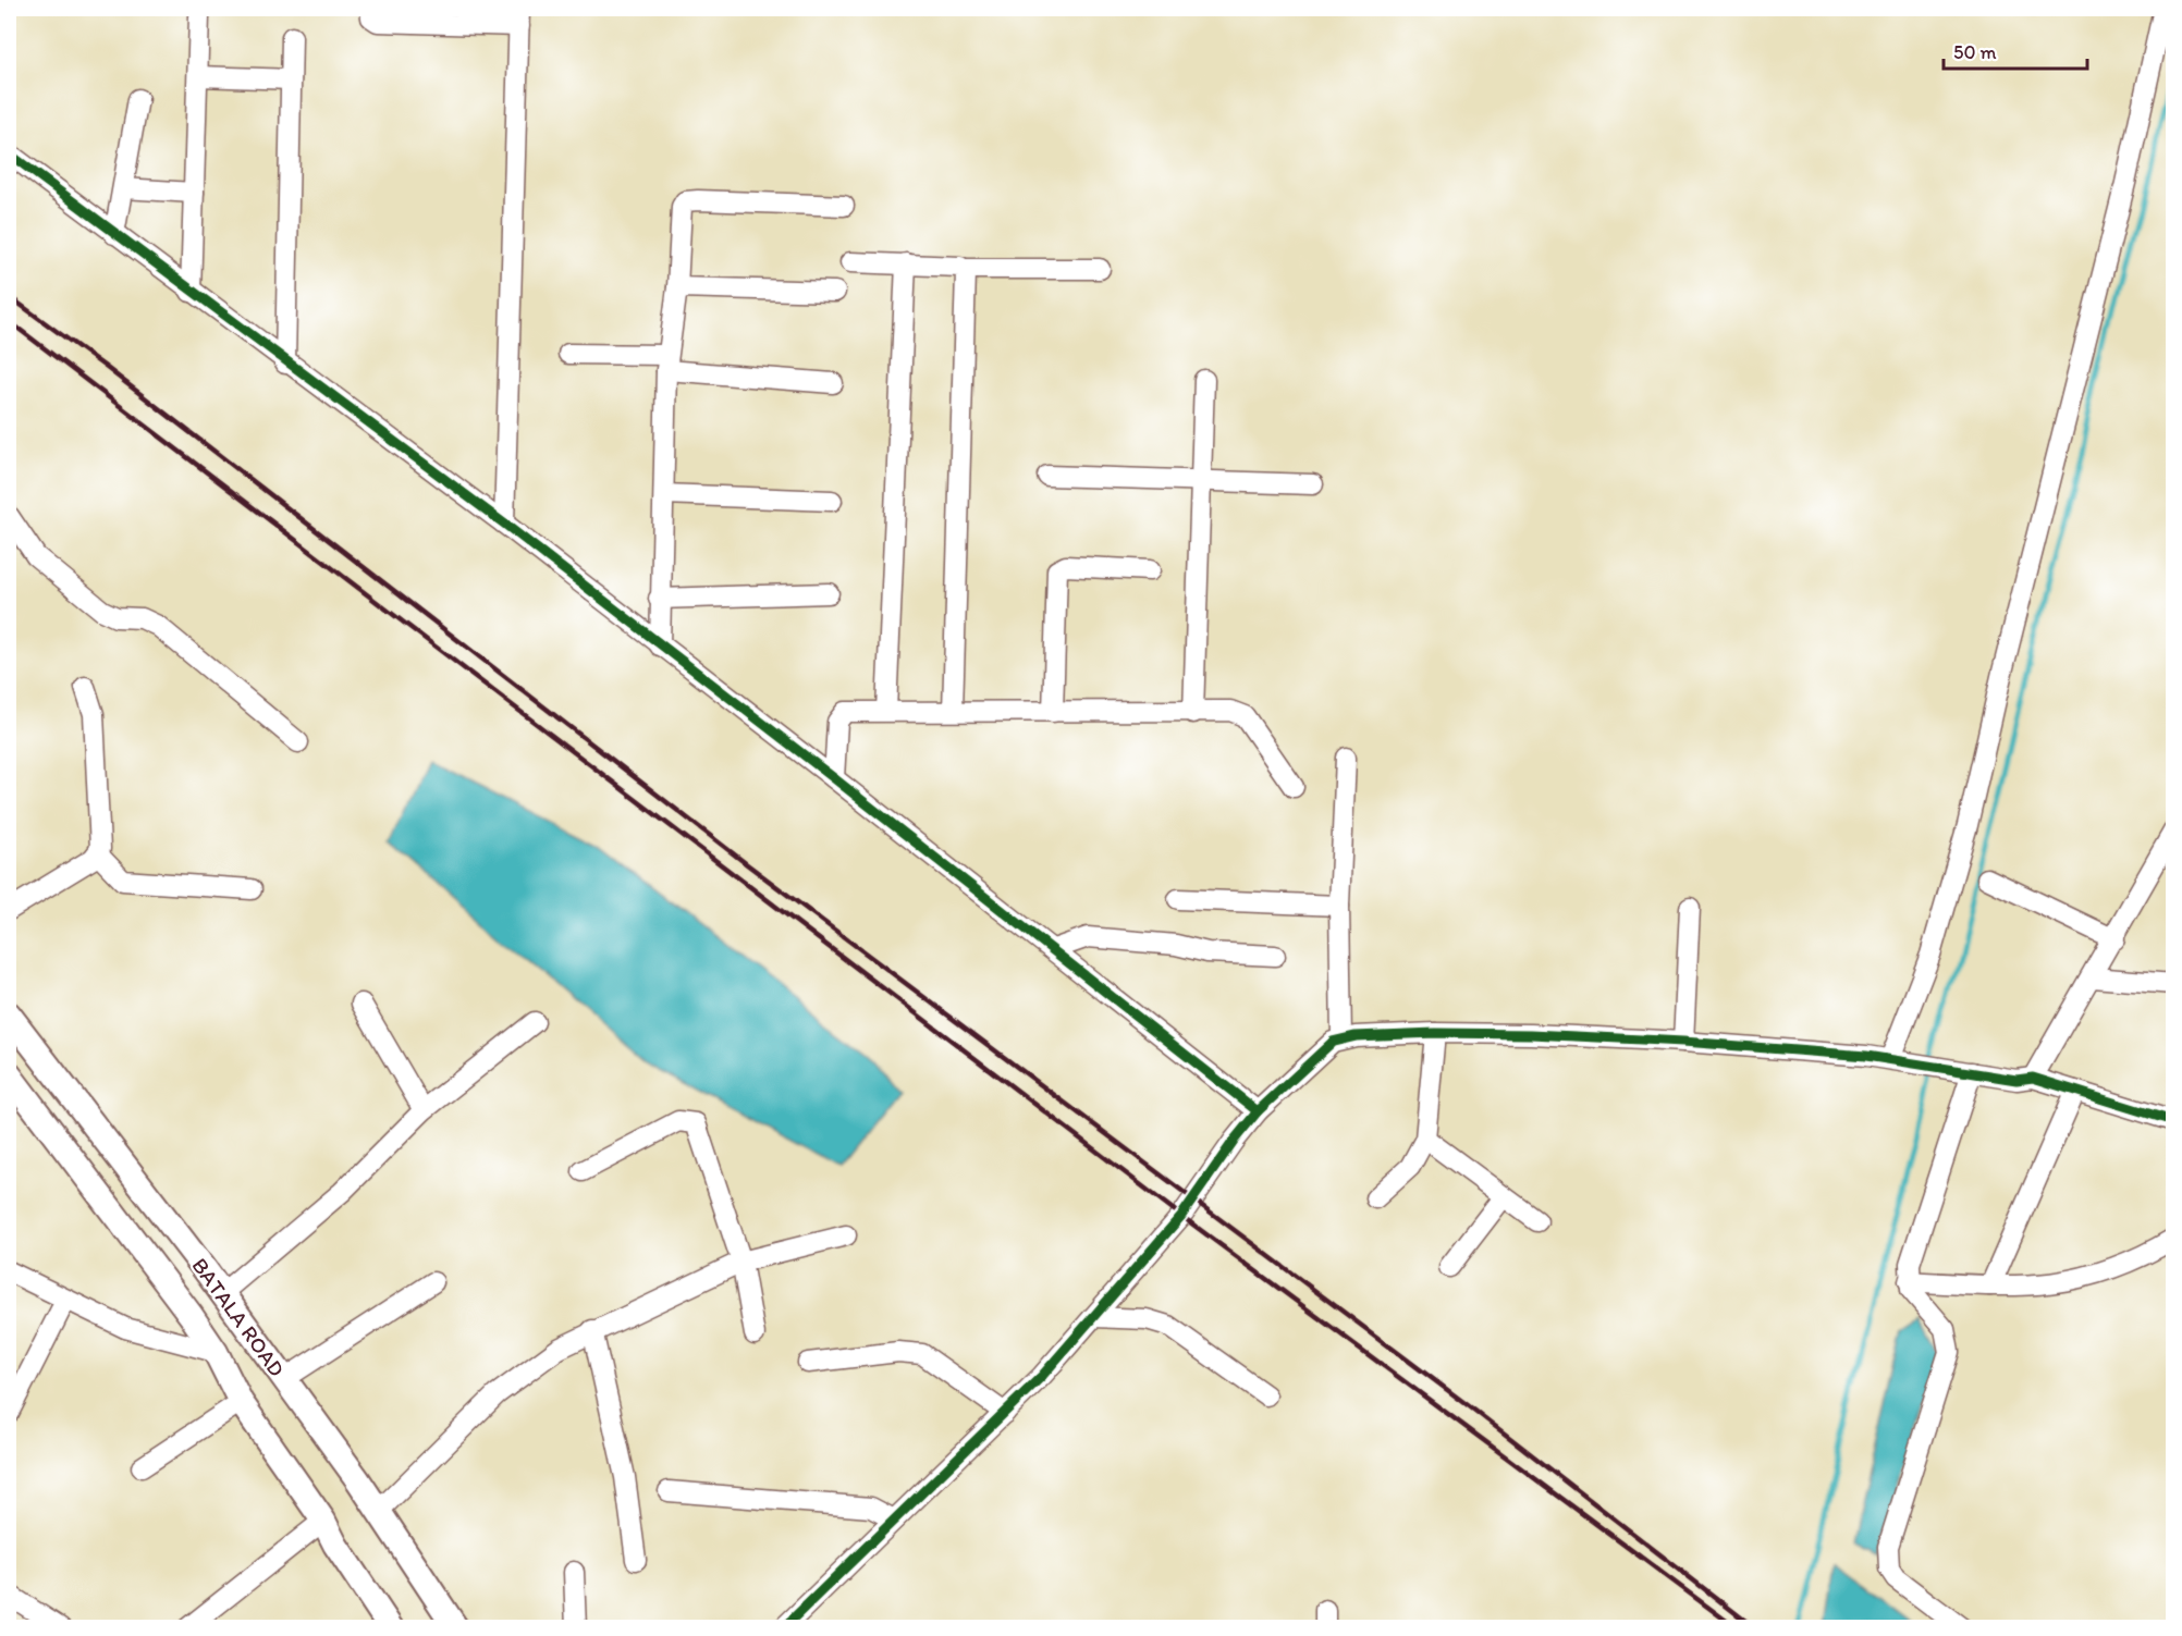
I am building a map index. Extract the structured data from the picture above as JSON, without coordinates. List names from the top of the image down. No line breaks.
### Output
{"streets":{"main road":["BATALA ROAD"]},"scale_bar":"50 m"}
